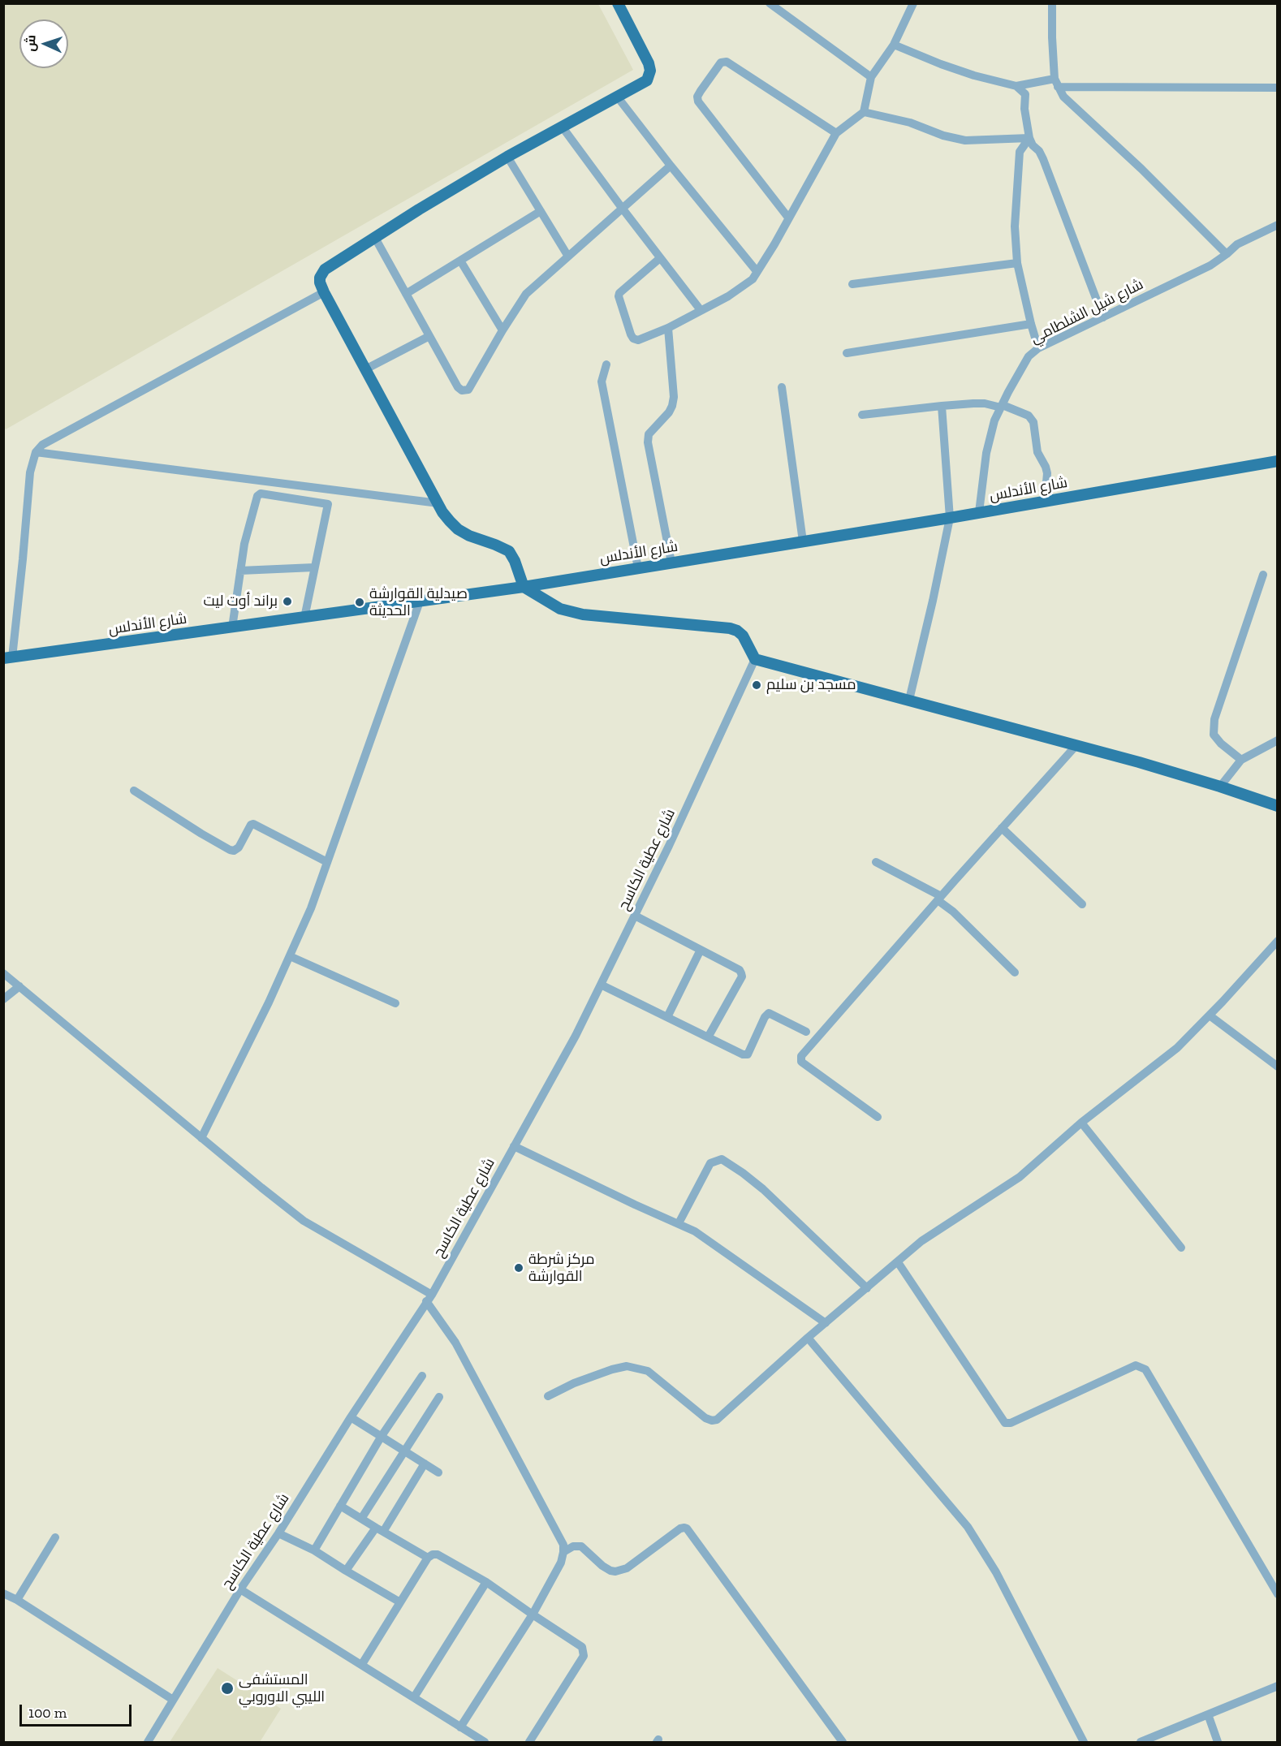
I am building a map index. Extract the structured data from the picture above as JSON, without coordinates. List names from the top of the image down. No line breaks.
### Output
{"streets":{"main road":["شارع الأندلس"],"street":["شارع شيل الشلطامي","شارع عطية الكاسح"]},"crossings":[["شارع شيل الشلطامي","شارع الأندلس"]],"places":["براند أوت ليت","صيدلية القوارشة الحديثة","مسجد بن سليم","مركز شرطة القوارشة","المستشفی الليبي الاوروبي"],"scale_bar":"100 m","north":"left"}
